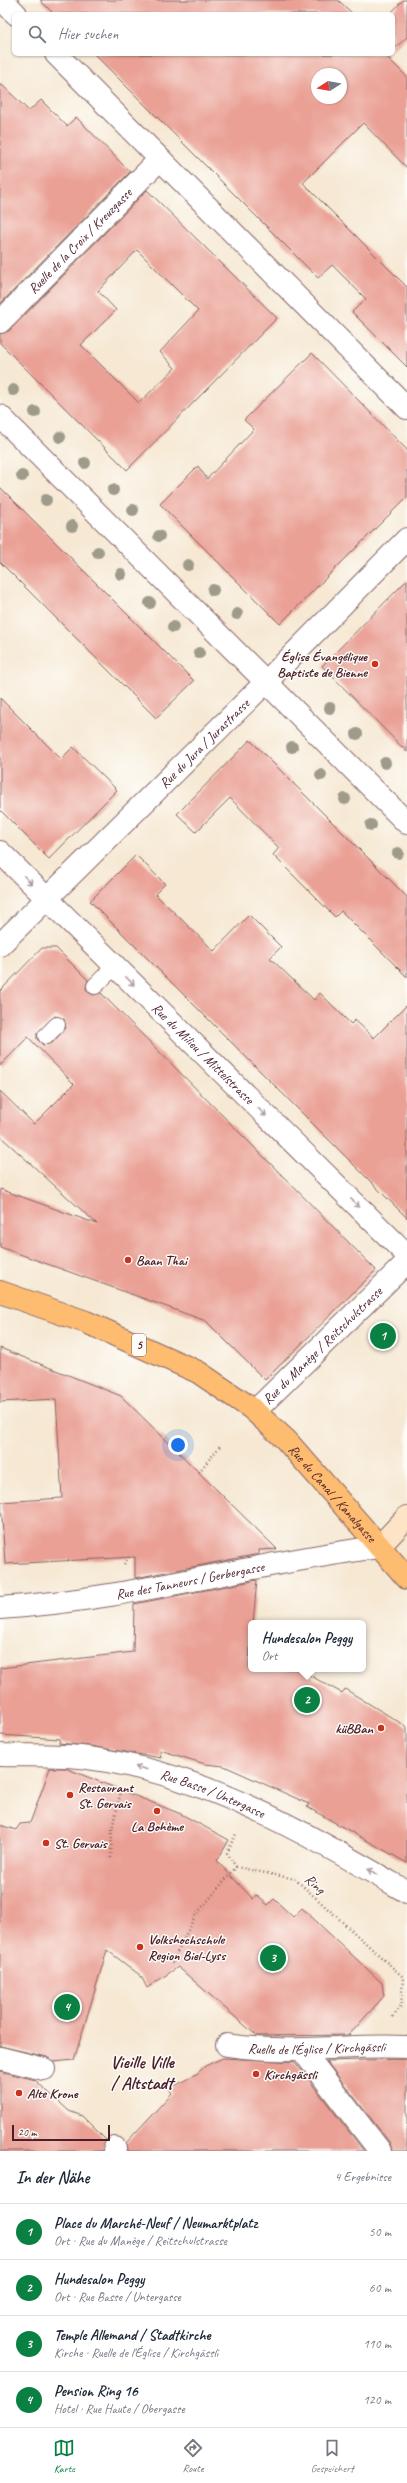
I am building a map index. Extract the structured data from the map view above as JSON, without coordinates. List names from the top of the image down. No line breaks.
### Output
{"streets":{"main road":["5","Rue du Canal / Kanalgasse"],"street":["Ruelle de la Croix / Kreuzgasse","Rue du Jura / Jurastrasse","Rue du Milieu / Mittelstrasse","Rue du Manège / Reitschulstrasse","Rue des Tanneurs / Gerbergasse","Rue Basse / Untergasse","Ruelle de l'Église / Kirchgässli"],"path":["Ring"]},"crossings":[["Rue du Jura / Jurastrasse","Rue du Milieu / Mittelstrasse"],["5","Rue du Manège / Reitschulstrasse"],["5","Rue du Canal / Kanalgasse"],["Rue du Manège / Reitschulstrasse","Rue du Canal / Kanalgasse"],["Rue du Canal / Kanalgasse","Rue des Tanneurs / Gerbergasse"]],"one_way":["Rue du Milieu / Mittelstrasse","Rue Basse / Untergasse"],"districts":["Vieille Ville / Altstadt"],"places":["Église Évangélique Baptiste de Bienne","Baan Thai","küBBan","Restaurant St. Gervais","La Bohème","St. Gervais","Volkshochschule Region Biel-Lyss","Kirchgässli","Alte Krone"],"scale_bar":"20 m","north":"left","page":{"search":"Hier suchen","pins":["1","2","3","4"],"popup":["Hundesalon Peggy","Ort"],"scale":"20 m","heading":["In der Nähe","4 Ergebnisse"],"list":[{"mark":"1","name":"Place du Marché-Neuf / Neumarktplatz","note":"Ort · Rue du Manège / Reitschulstrasse","value":"50 m"},{"mark":"2","name":"Hundesalon Peggy","note":"Ort · Rue Basse / Untergasse","value":"60 m"},{"mark":"3","name":"Temple Allemand / Stadtkirche","note":"Kirche · Ruelle de l'Église / Kirchgässli","value":"110 m"},{"mark":"4","name":"Pension Ring 16","note":"Hotel · Rue Haute / Obergasse","value":"120 m"}],"nav":["Karte","Route","Gespeichert"]}}
